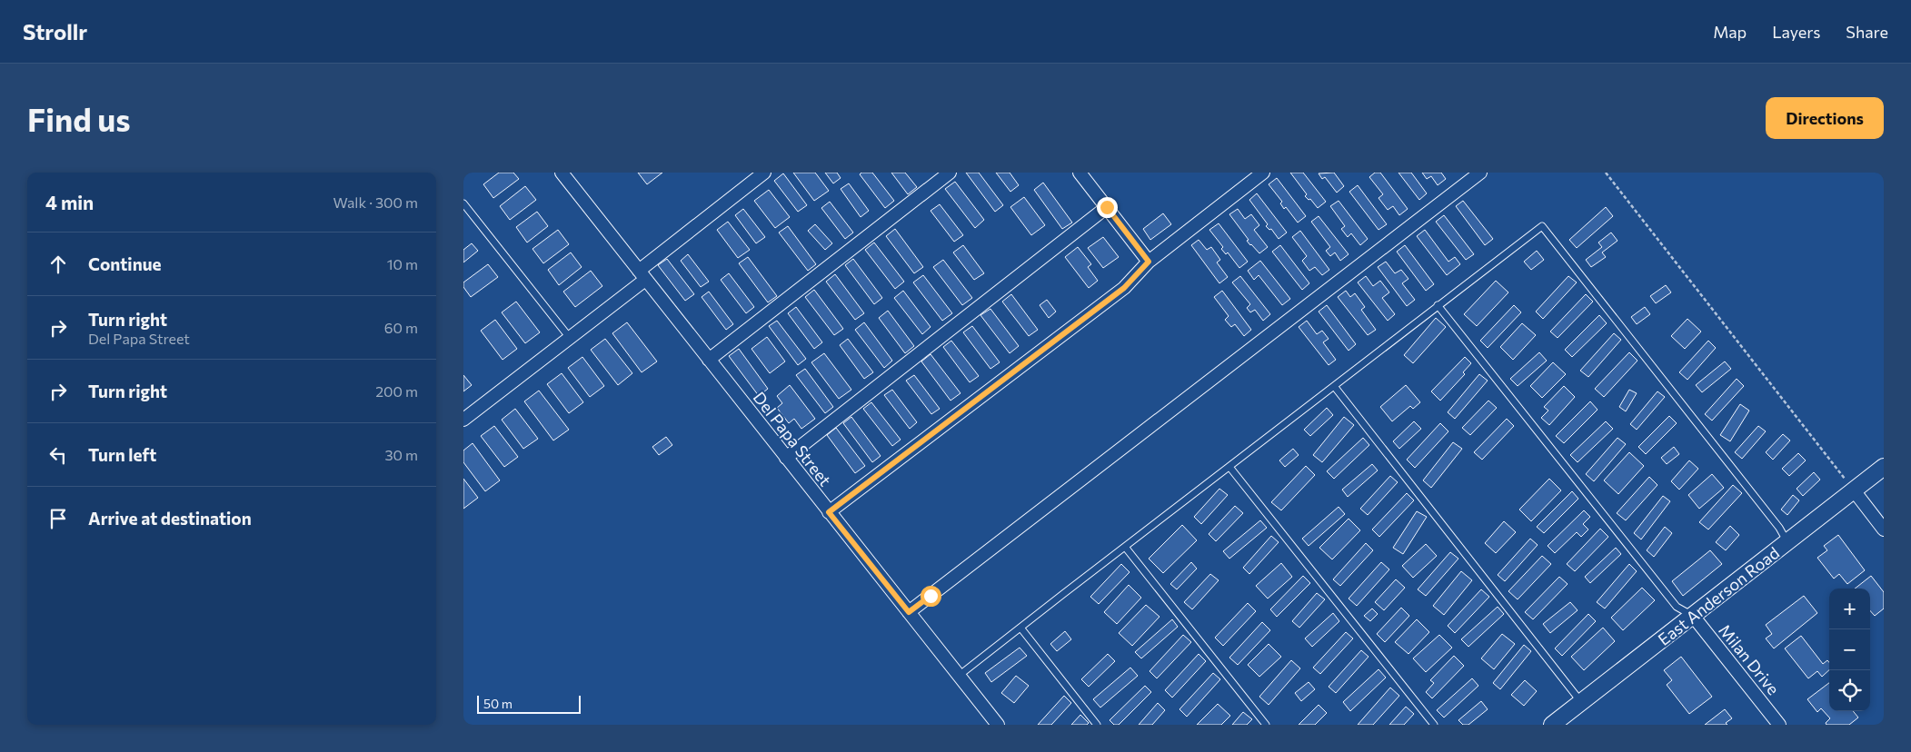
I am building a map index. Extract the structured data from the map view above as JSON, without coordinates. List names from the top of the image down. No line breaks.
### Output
{"streets":{"street":["Del Papa Street","East Anderson Road","Milan Drive"]},"crossings":[["East Anderson Road","Milan Drive"]],"scale_bar":"50 m","page":{"header":"Strollr","nav":["Map","Layers","Share"],"buttons":"Directions","title":"Find us","heading":["4 min","Walk · 300 m"],"list":[["Continue","10 m"],["Turn right","Del Papa Street","60 m"],["Turn right","200 m"],["Turn left","30 m"],"Arrive at destination"],"map_buttons":["+","−"],"scale":"50 m"}}
